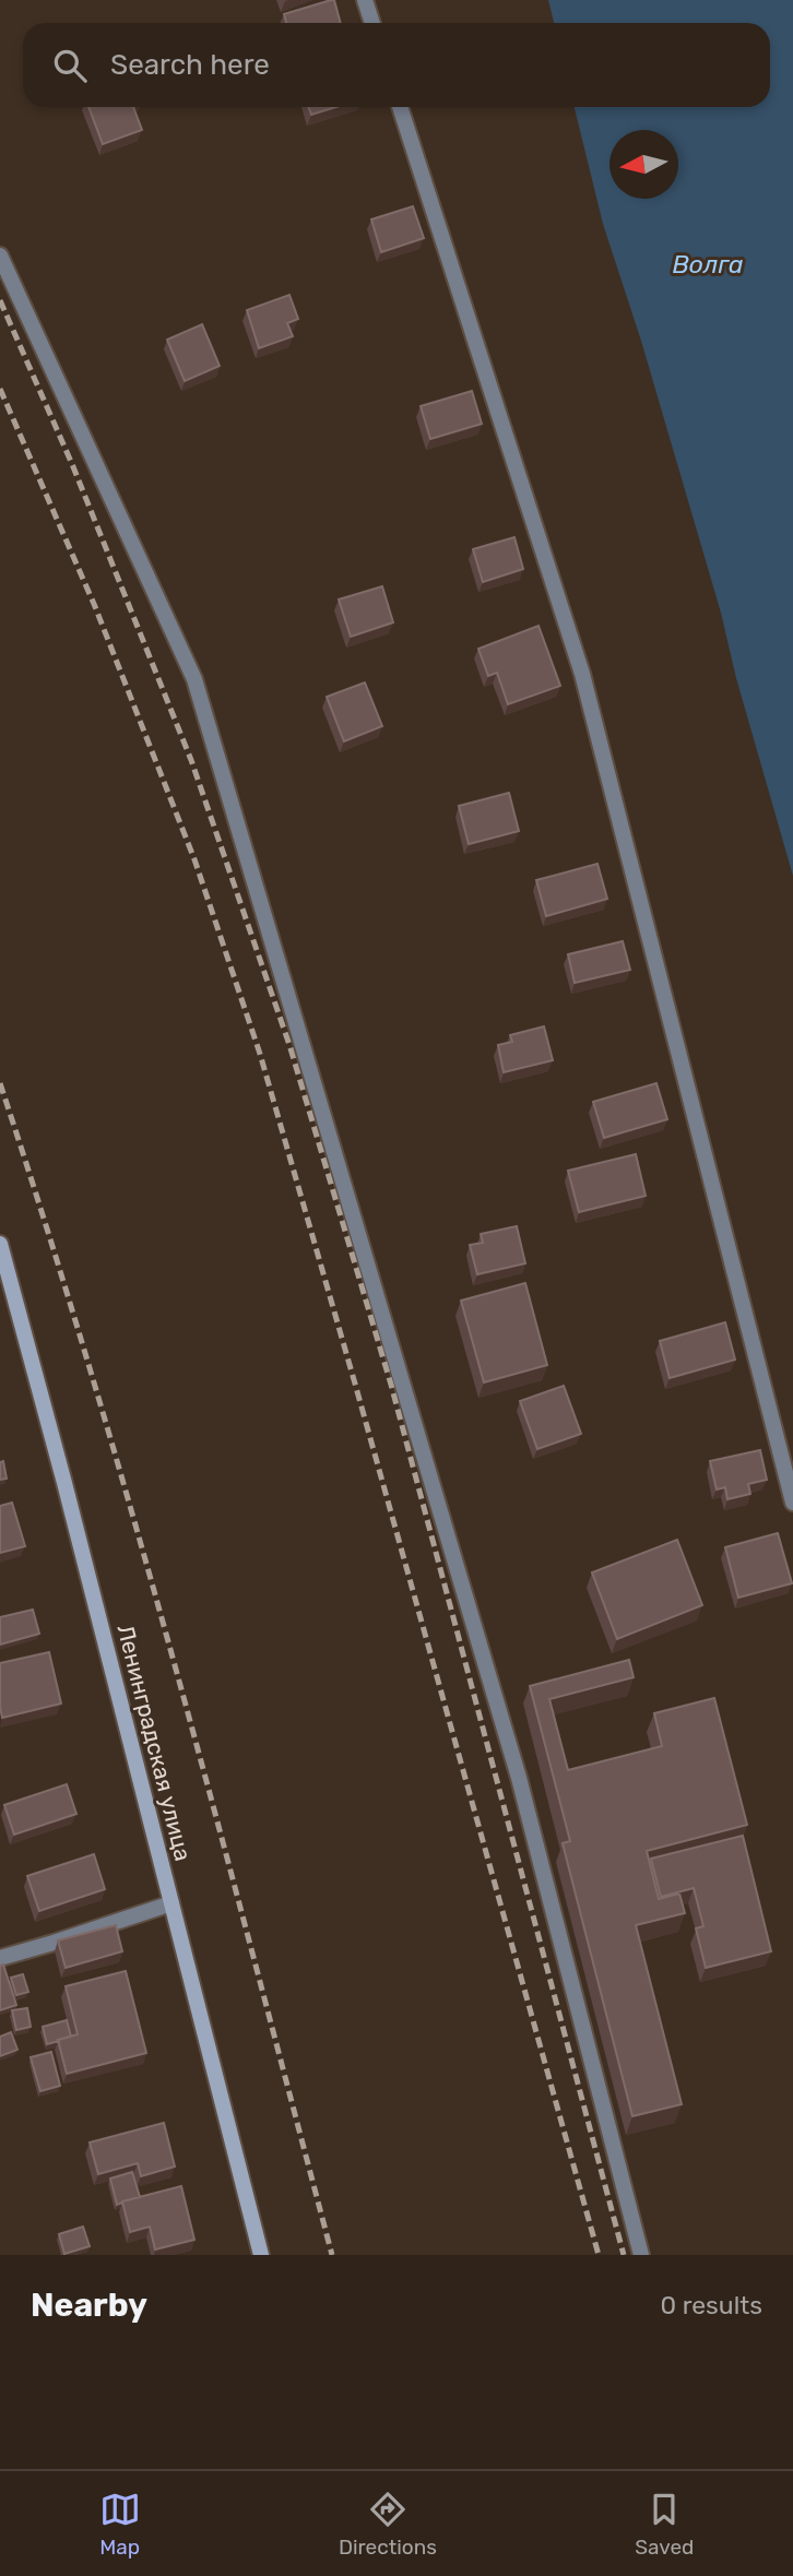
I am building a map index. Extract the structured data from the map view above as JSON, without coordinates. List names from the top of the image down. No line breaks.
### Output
{"streets":{"main road":["Ленинградская улица"]},"water":["Волга"],"north":"left","page":{"search":"Search here","heading":["Nearby","0 results"],"nav":["Map","Directions","Saved"]}}
